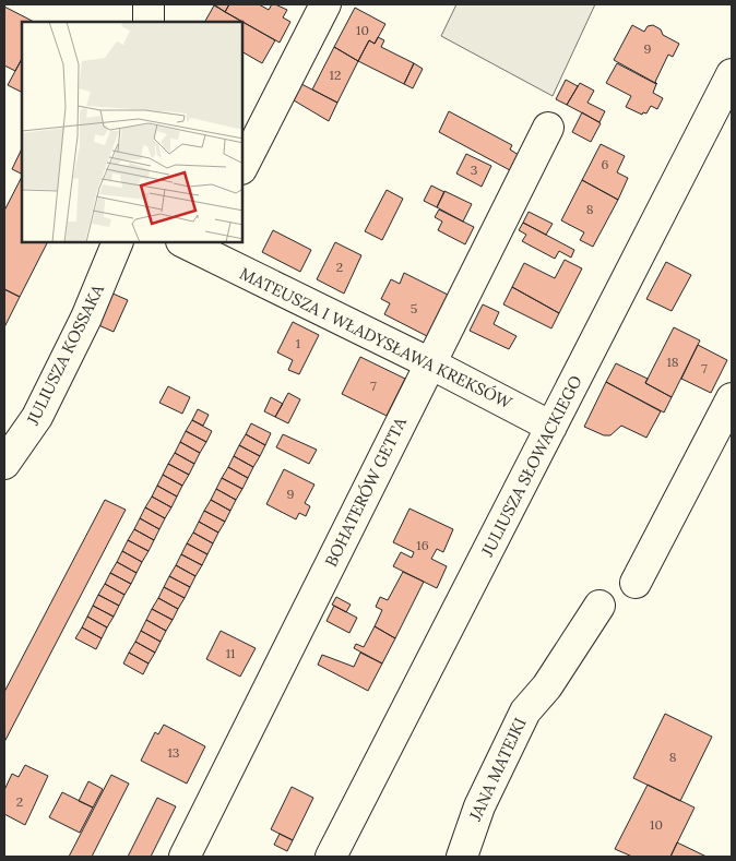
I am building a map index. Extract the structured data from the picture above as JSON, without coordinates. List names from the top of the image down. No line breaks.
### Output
{"streets":{"street":["MATEUSZA I WŁADYSŁAWA KREKSÓW","JULIUSZA KOSSAKA","JULIUSZA SŁOWACKIEGO","BOHATERÓW GETTA","JANA MATEJKI"]},"crossings":[["MATEUSZA I WŁADYSŁAWA KREKSÓW","JULIUSZA SŁOWACKIEGO"],["MATEUSZA I WŁADYSŁAWA KREKSÓW","BOHATERÓW GETTA"]],"house_numbers":["10","9","12","6","3","8","2","5","1","18","7","7","9","16","11","13","8","2","10"]}
